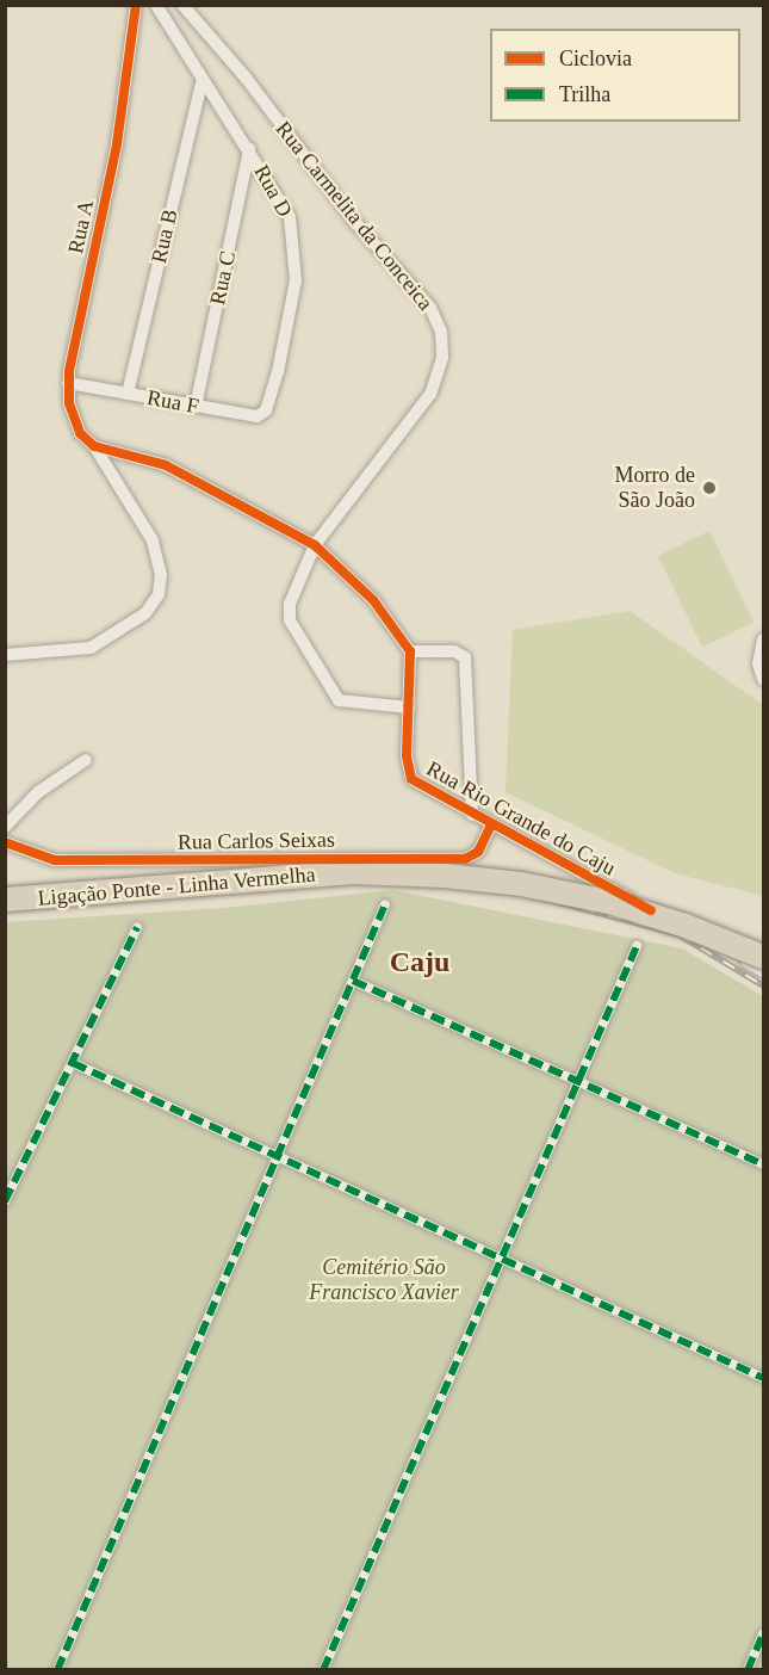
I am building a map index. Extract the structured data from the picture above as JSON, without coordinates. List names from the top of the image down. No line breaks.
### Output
{"streets":{"highway":["Ligação Ponte - Linha Vermelha"],"street":["Rua D","Rua Carmelita da Conceica","Rua A","Rua B","Rua C","Rua F","Rua Rio Grande do Caju","Rua Carlos Seixas"]},"crossings":[["Rua D","Rua B"],["Rua D","Rua C"],["Rua D","Rua F"],["Rua Carmelita da Conceica","Rua Rio Grande do Caju"],["Rua A","Rua F"],["Rua B","Rua F"],["Rua C","Rua F"],["Rua Rio Grande do Caju","Rua Carlos Seixas"]],"districts":["Caju"],"parks":["Cemitério São Francisco Xavier"],"places":["Morro de São João"],"legend":["Ciclovia","Trilha"]}
